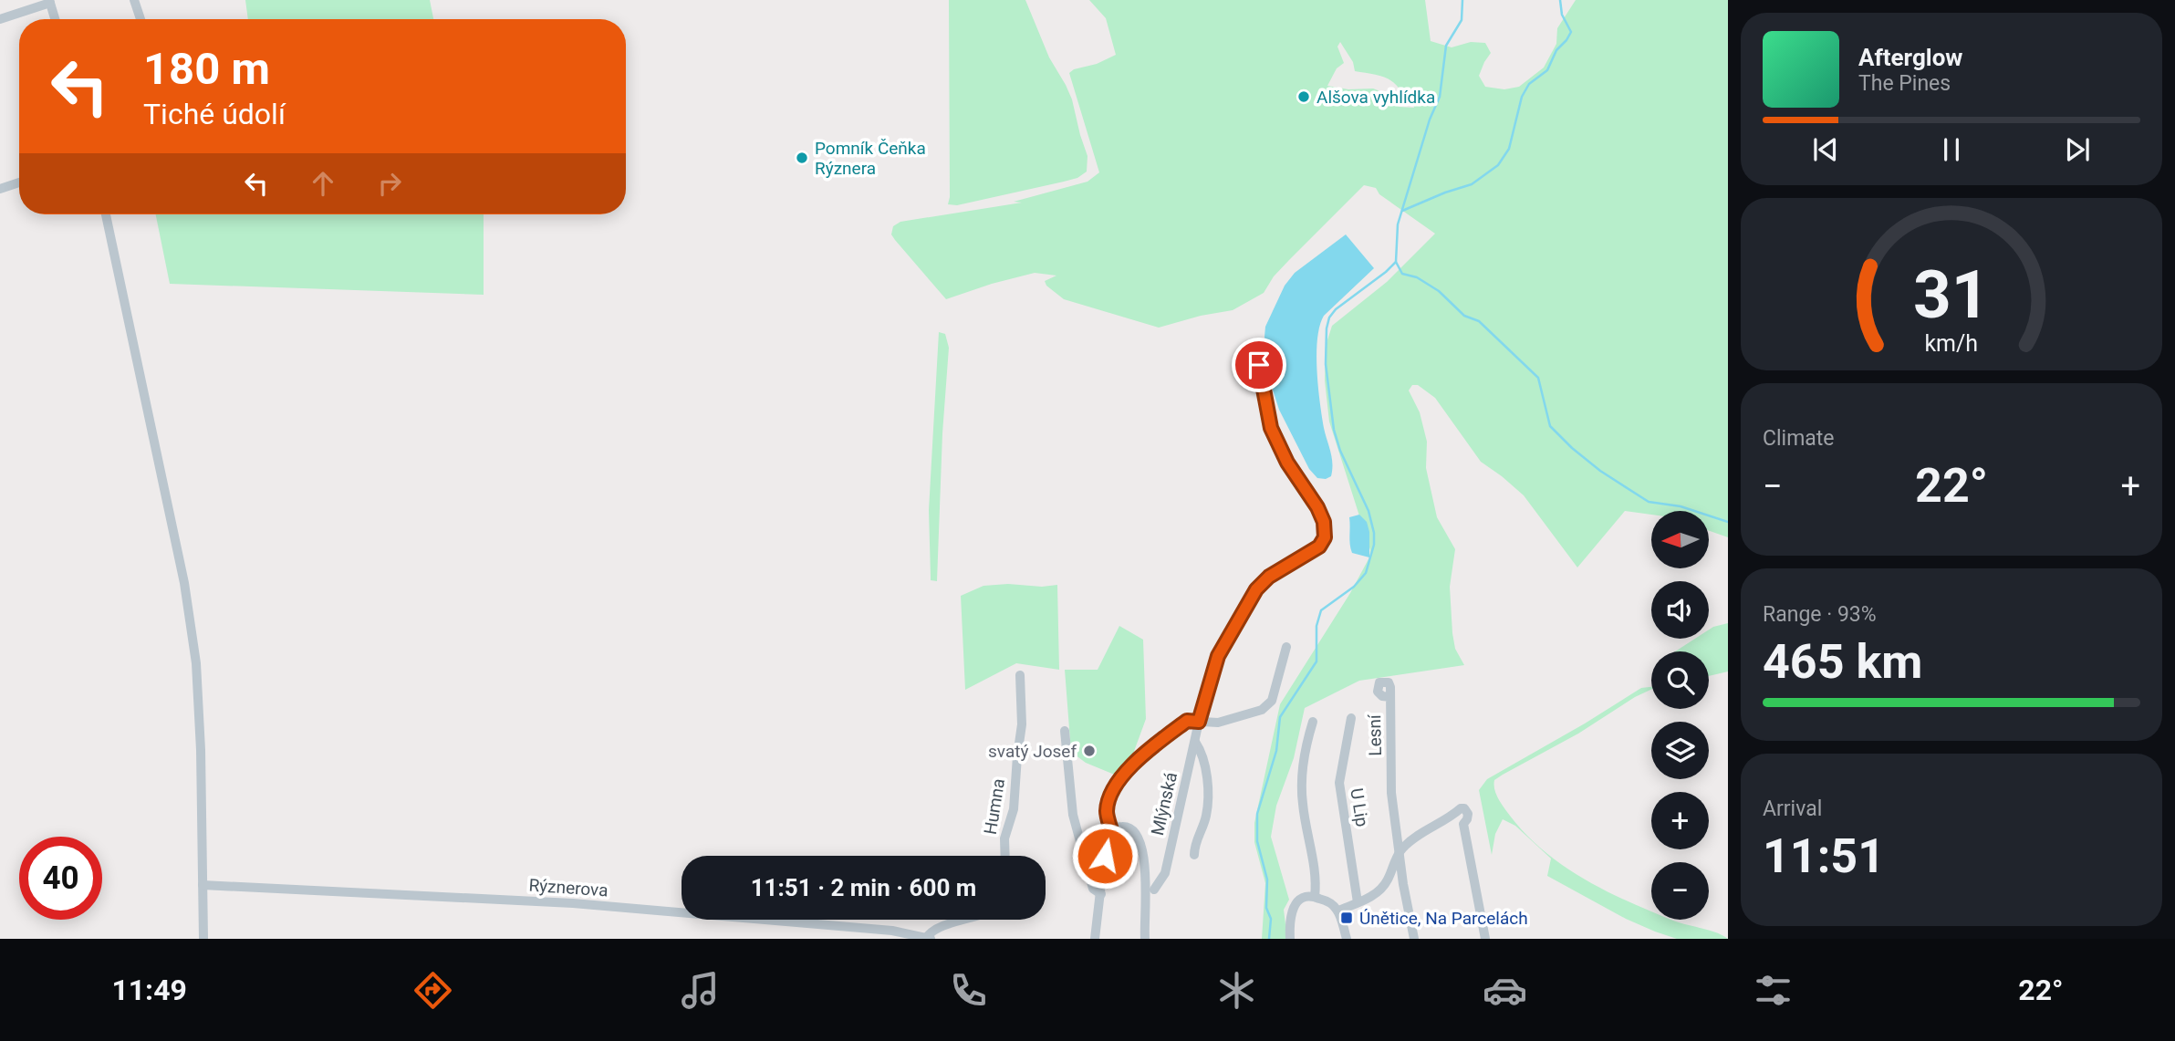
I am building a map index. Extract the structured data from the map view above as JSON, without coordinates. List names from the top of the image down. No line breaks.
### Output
{"streets":{"street":["Lesní","Mlýnská","Humna","U Lip","Rýznerova"]},"places":{"other":["Alšova vyhlídka","Pomník Čeňka Rýznera","svatý Josef"],"transit":["Únětice, Na Parcelách"]},"north":"left","page":{"turn":["180 m","Tiché údolí"],"song":["Afterglow","The Pines"],"tile":["Climate",["Range · 93%","465 km"],["Arrival","11:51"]],"heat":["−","22°","+"],"map_buttons":["+","−"],"limit":"40","trip":"11:51 · 2 min · 600 m","tabs":["11:49","22°"],"gauge":["31","km/h"]}}
